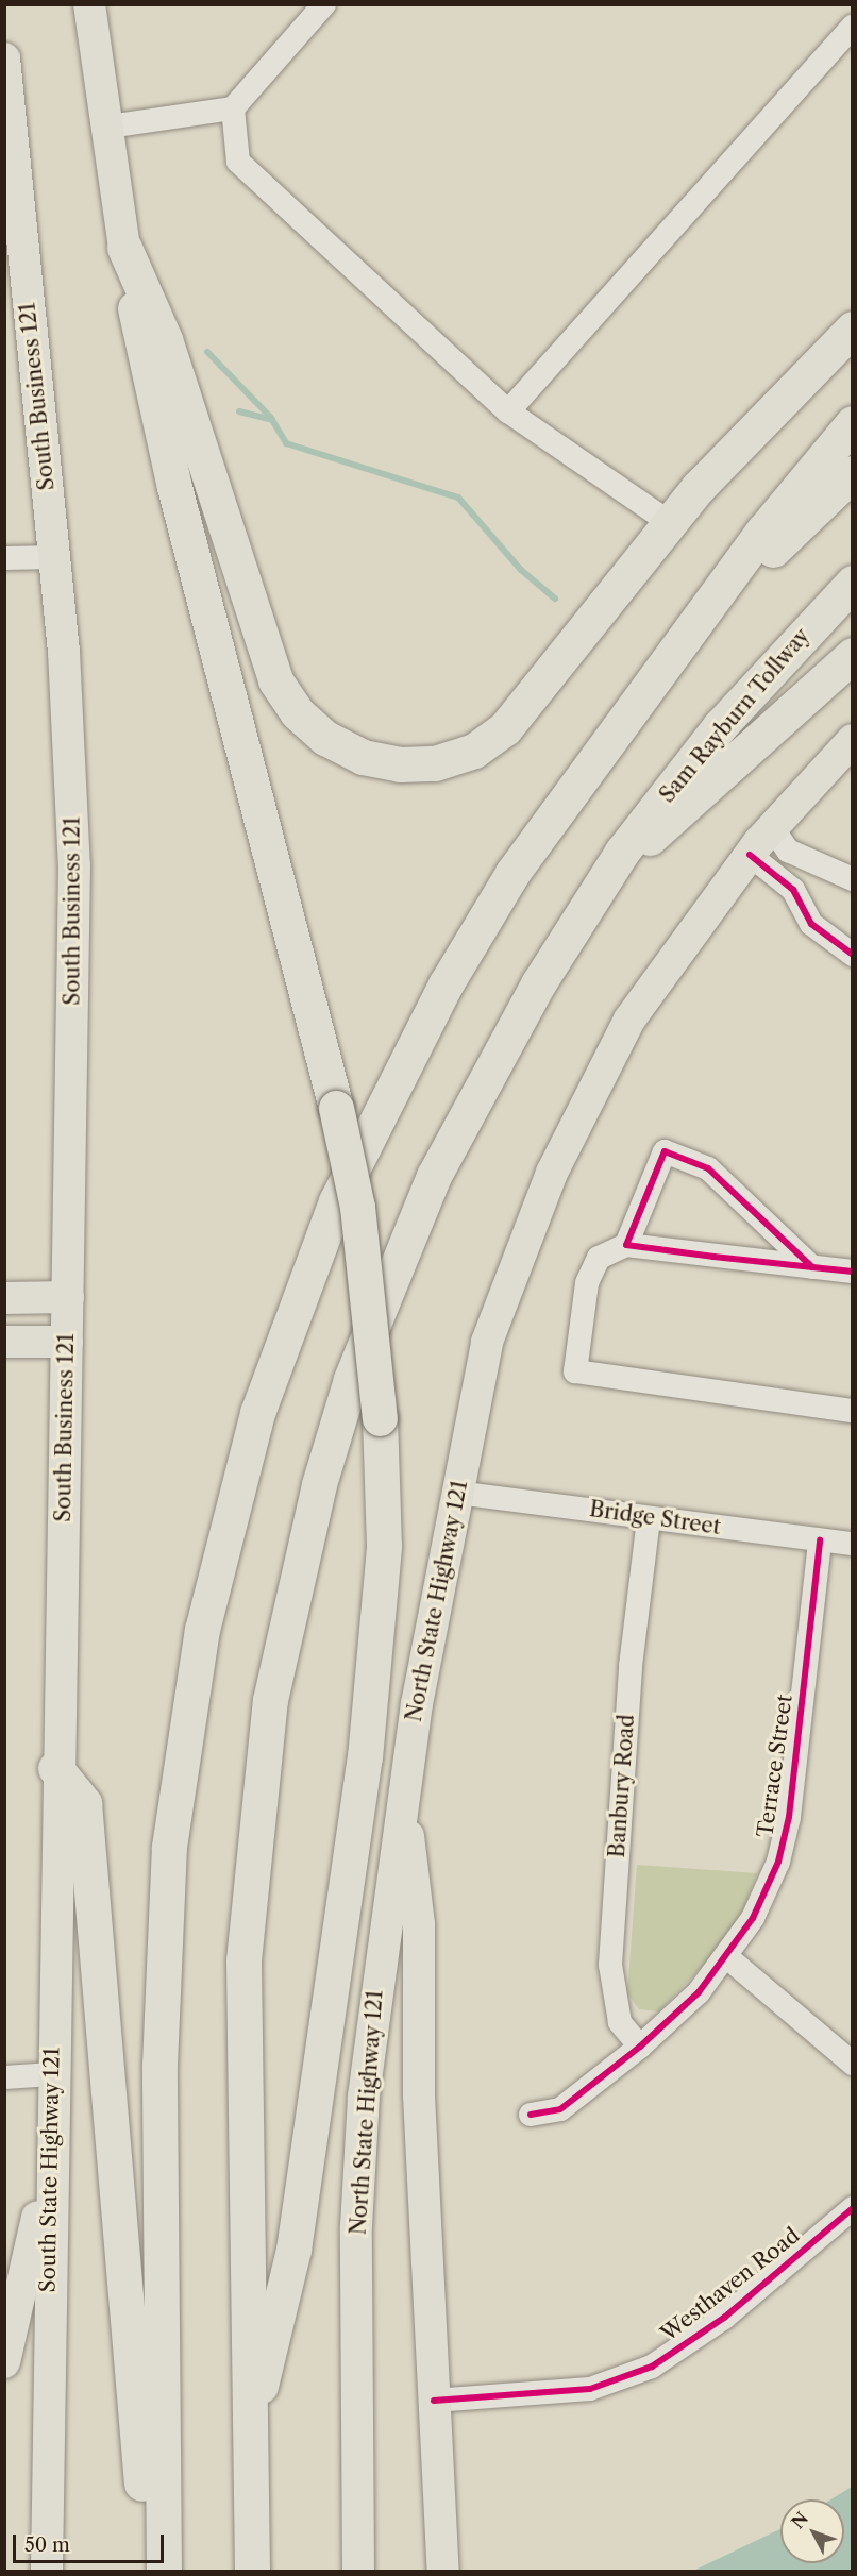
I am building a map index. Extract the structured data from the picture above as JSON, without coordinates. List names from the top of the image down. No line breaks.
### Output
{"streets":{"highway":["Sam Rayburn Tollway"],"main road":["South Business 121","North State Highway 121","South State Highway 121"],"street":["Bridge Street","Terrace Street","Banbury Road","Westhaven Road"]},"crossings":[["South Business 121","South State Highway 121"],["Bridge Street","North State Highway 121"],["Bridge Street","Terrace Street"],["Bridge Street","Banbury Road"],["Terrace Street","Banbury Road"]],"scale_bar":"50 m","north":"top left"}
